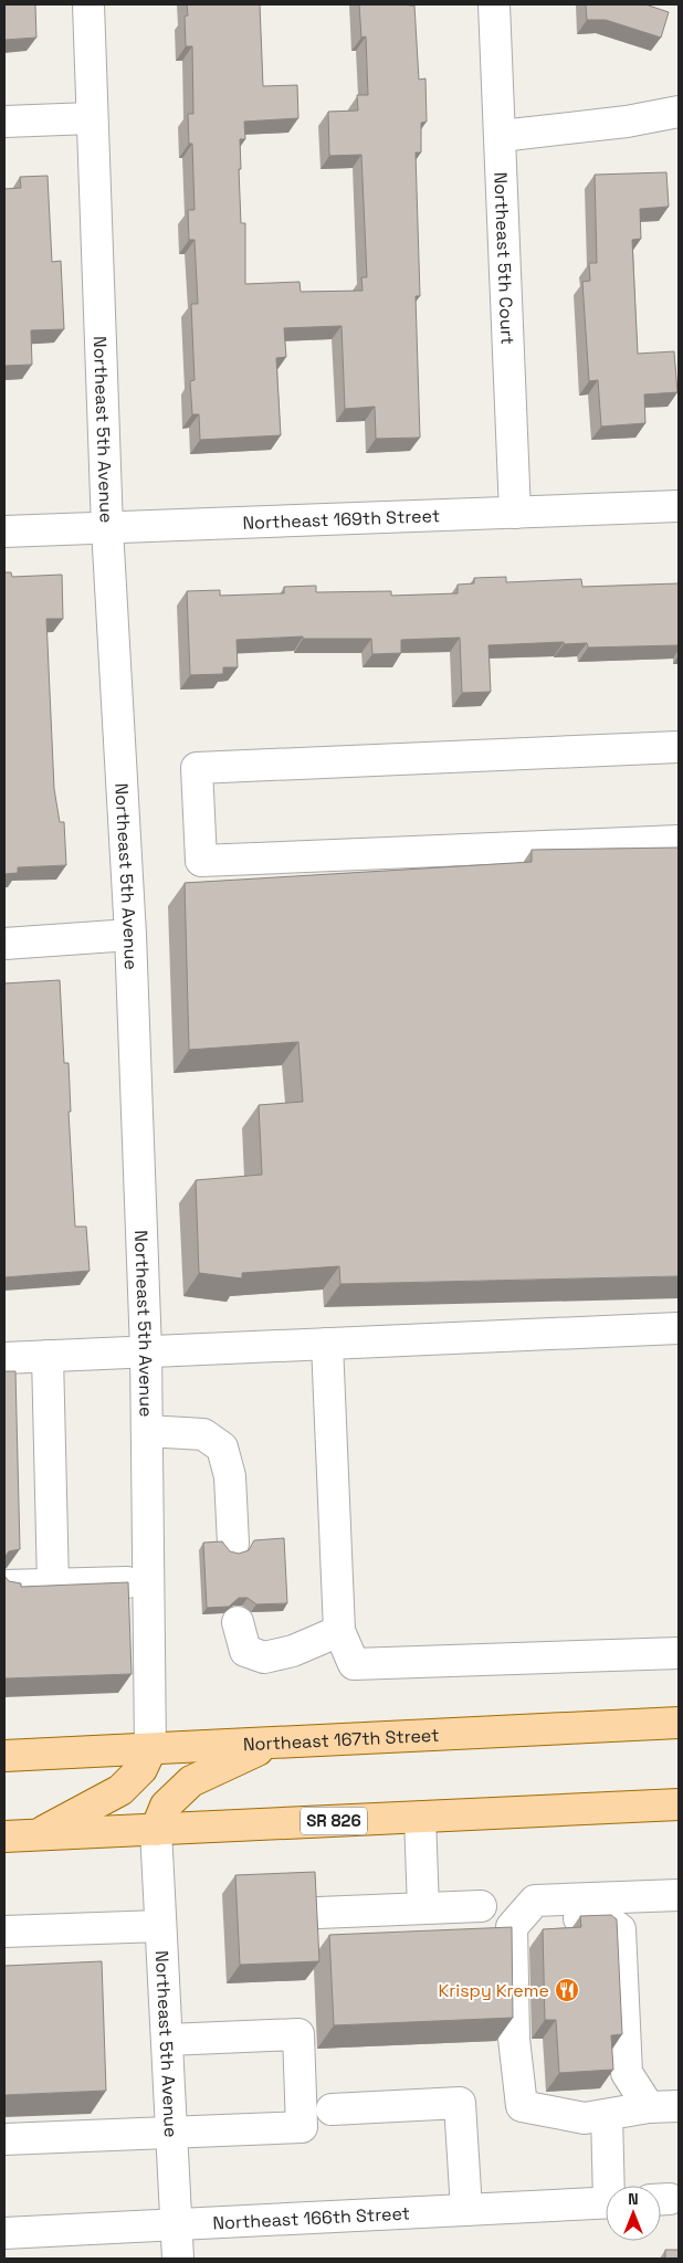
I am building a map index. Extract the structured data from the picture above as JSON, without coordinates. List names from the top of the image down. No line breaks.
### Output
{"streets":{"main road":["Northeast 167th Street","SR 826"],"street":["Northeast 5th Court","Northeast 5th Avenue","Northeast 169th Street","Northeast 166th Street"]},"crossings":[["Northeast 5th Court","Northeast 169th Street"],["Northeast 5th Avenue","Northeast 169th Street"],["Northeast 5th Avenue","Northeast 167th Street"],["Northeast 5th Avenue","SR 826"],["Northeast 5th Avenue","Northeast 166th Street"]],"places":{"restaurant":["Krispy Kreme"]},"north":"top"}
